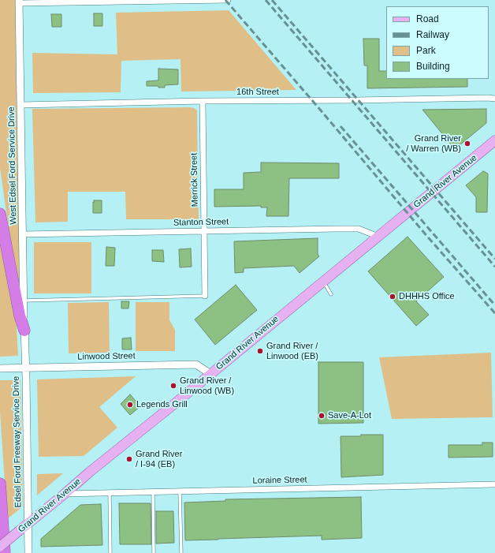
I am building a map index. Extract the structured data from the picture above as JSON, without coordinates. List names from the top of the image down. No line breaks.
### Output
{"streets":{"main road":["Grand River Avenue"],"street":["16th Street","West Edsel Ford Service Drive","Merrick Street","Stanton Street","Linwood Street","Edsel Ford Freeway Service Drive","Loraine Street"]},"crossings":[["16th Street","West Edsel Ford Service Drive"],["16th Street","Merrick Street"],["West Edsel Ford Service Drive","Stanton Street"],["West Edsel Ford Service Drive","Edsel Ford Freeway Service Drive"],["Merrick Street","Stanton Street"],["Grand River Avenue","Stanton Street"],["Grand River Avenue","Linwood Street"],["Grand River Avenue","Edsel Ford Freeway Service Drive"],["Grand River Avenue","Loraine Street"],["Linwood Street","Edsel Ford Freeway Service Drive"]],"places":["Grand River / Warren (WB)","DHHHS Office","Grand River / Linwood (EB)","Grand River / Linwood (WB)","Legends Grill","Save-A-Lot","Grand River / I-94 (EB)"],"legend":["Road","Railway","Park","Building"]}
